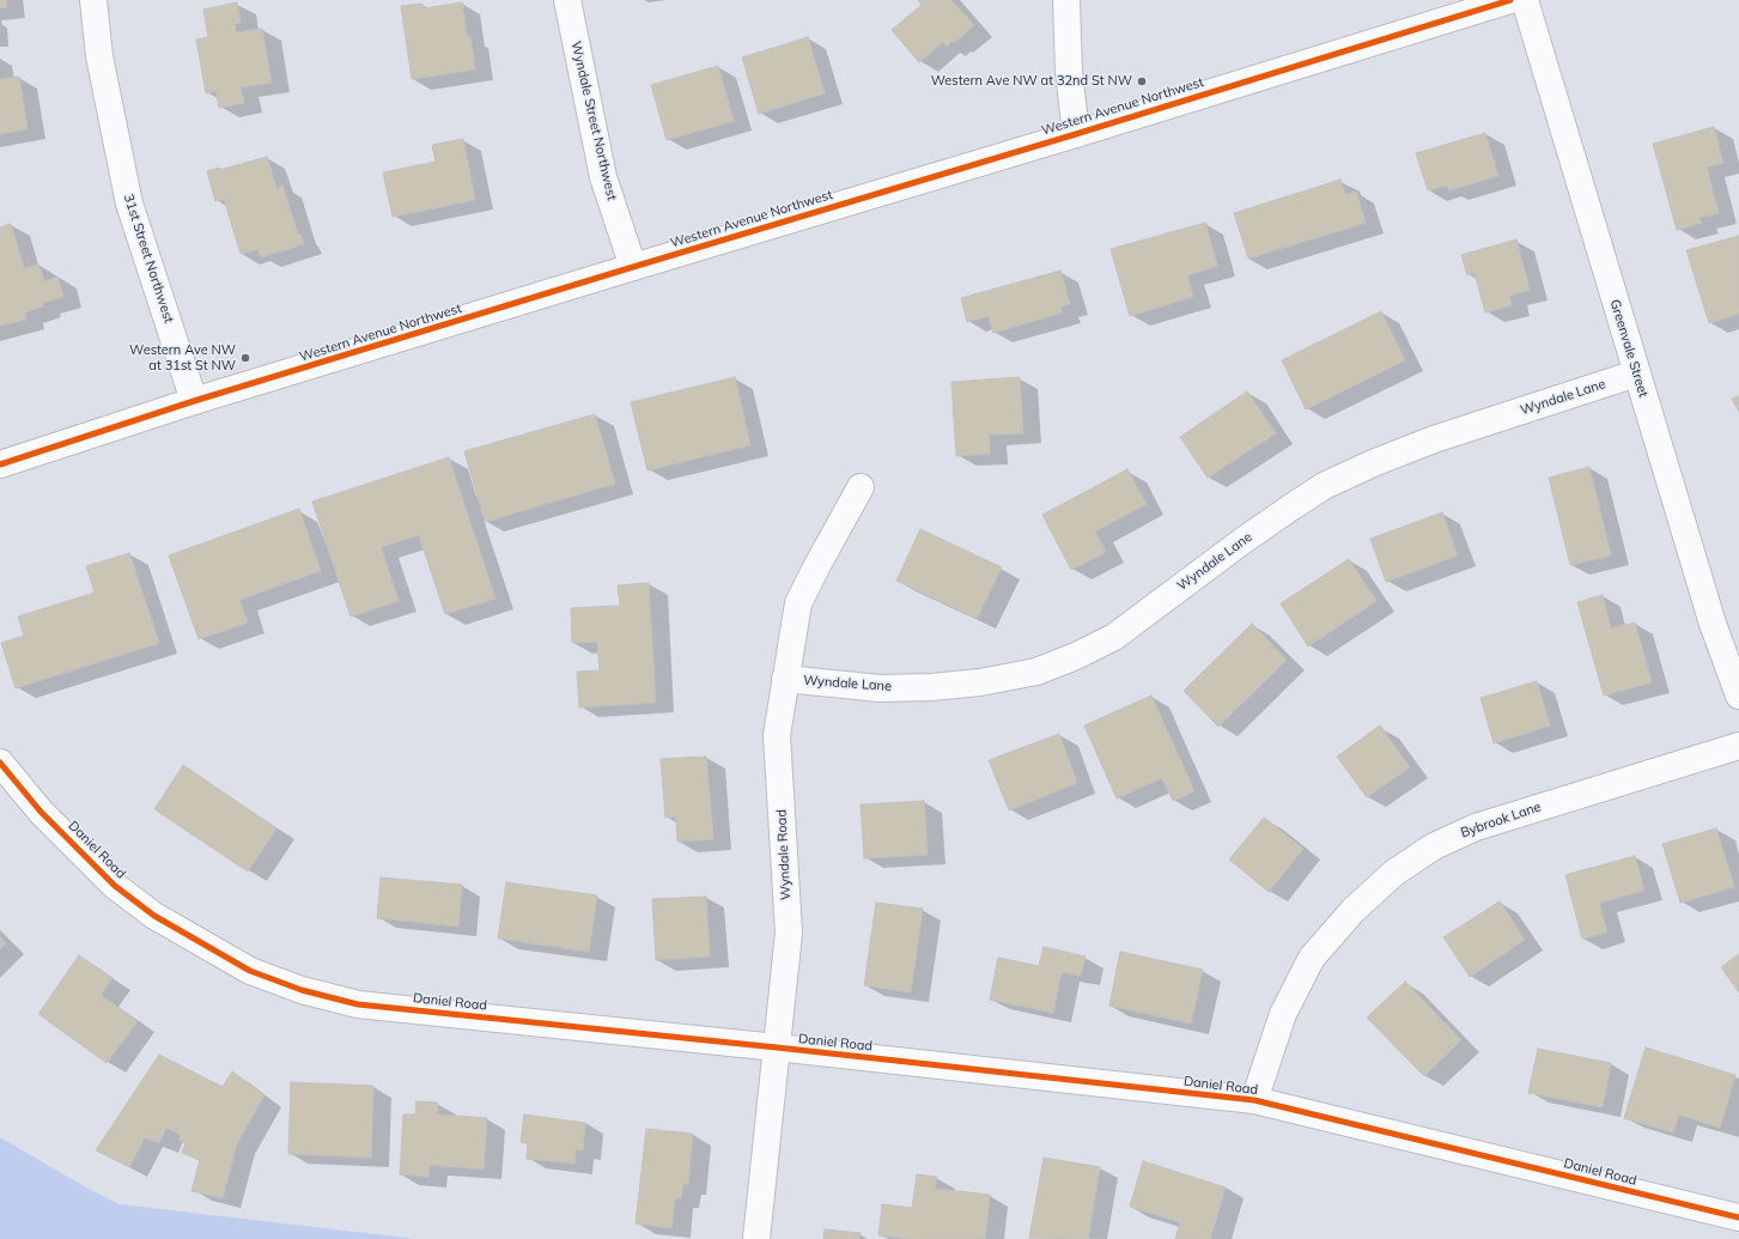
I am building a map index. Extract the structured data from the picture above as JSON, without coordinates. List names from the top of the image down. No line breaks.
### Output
{"streets":{"street":["Western Avenue Northwest","Wyndale Street Northwest","31st Street Northwest","Greenvale Street","Wyndale Lane","Bybrook Lane","Daniel Road","Wyndale Road"]},"crossings":[["Western Avenue Northwest","Wyndale Street Northwest"],["Western Avenue Northwest","31st Street Northwest"],["Greenvale Street","Wyndale Lane"],["Wyndale Lane","Wyndale Road"],["Bybrook Lane","Daniel Road"],["Daniel Road","Wyndale Road"]],"places":["Western Ave NW at 32nd St NW","Western Ave NW at 31st St NW"]}
